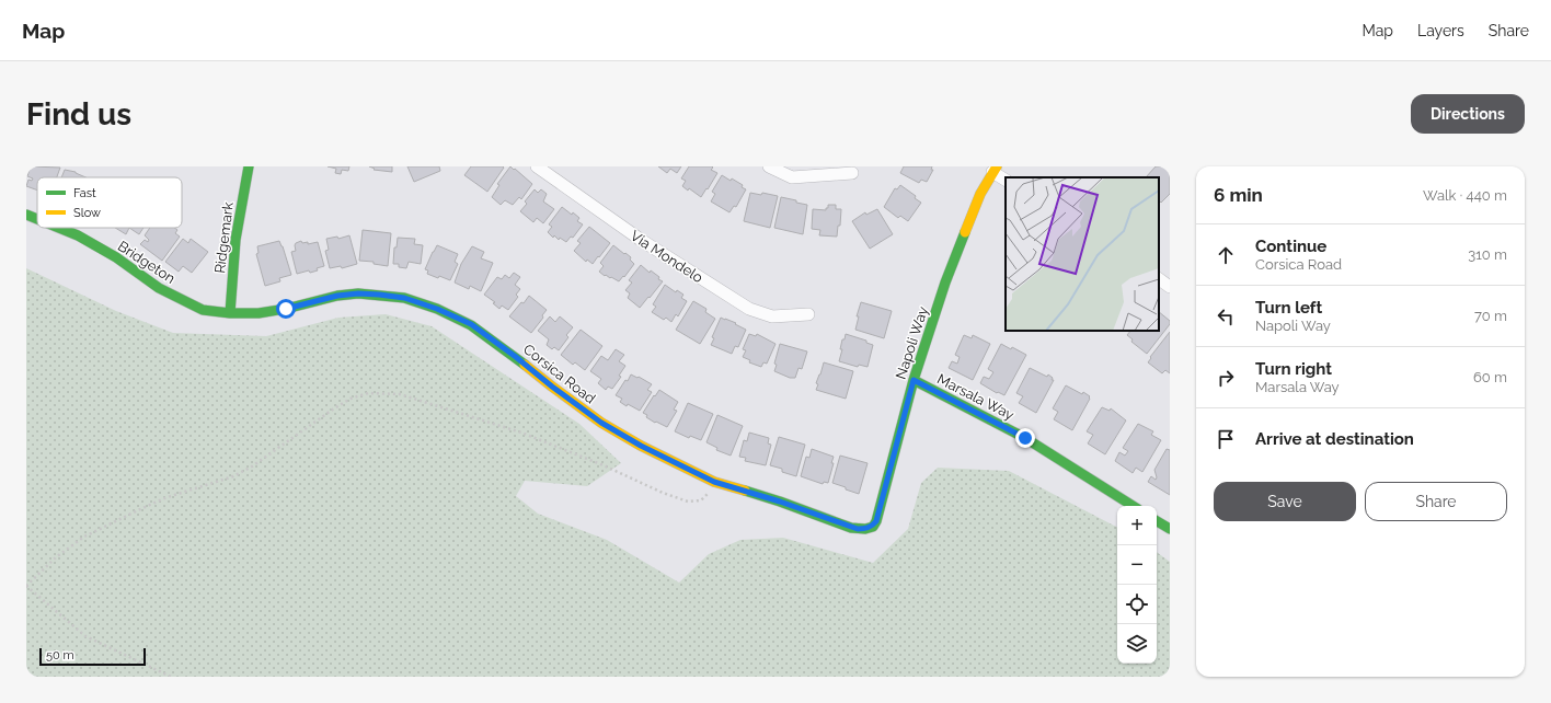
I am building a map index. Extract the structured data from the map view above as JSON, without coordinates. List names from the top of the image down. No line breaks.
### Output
{"streets":{"street":["Ridgemark","Via Mondelo","Bridgeton","Napoli Way","Corsica Road","Marsala Way"]},"crossings":[["Ridgemark","Bridgeton"],["Ridgemark","Corsica Road"],["Bridgeton","Corsica Road"],["Napoli Way","Corsica Road"],["Napoli Way","Marsala Way"]],"legend":["Fast","Slow"],"scale_bar":"50 m","page":{"header":"Map","nav":["Map","Layers","Share"],"buttons":["Directions",["Save","Share"]],"title":"Find us","heading":["6 min","Walk · 440 m"],"list":[["Continue","Corsica Road","310 m"],["Turn left","Napoli Way","70 m"],["Turn right","Marsala Way","60 m"],"Arrive at destination"],"map_buttons":["+","−"],"scale":"50 m"}}
